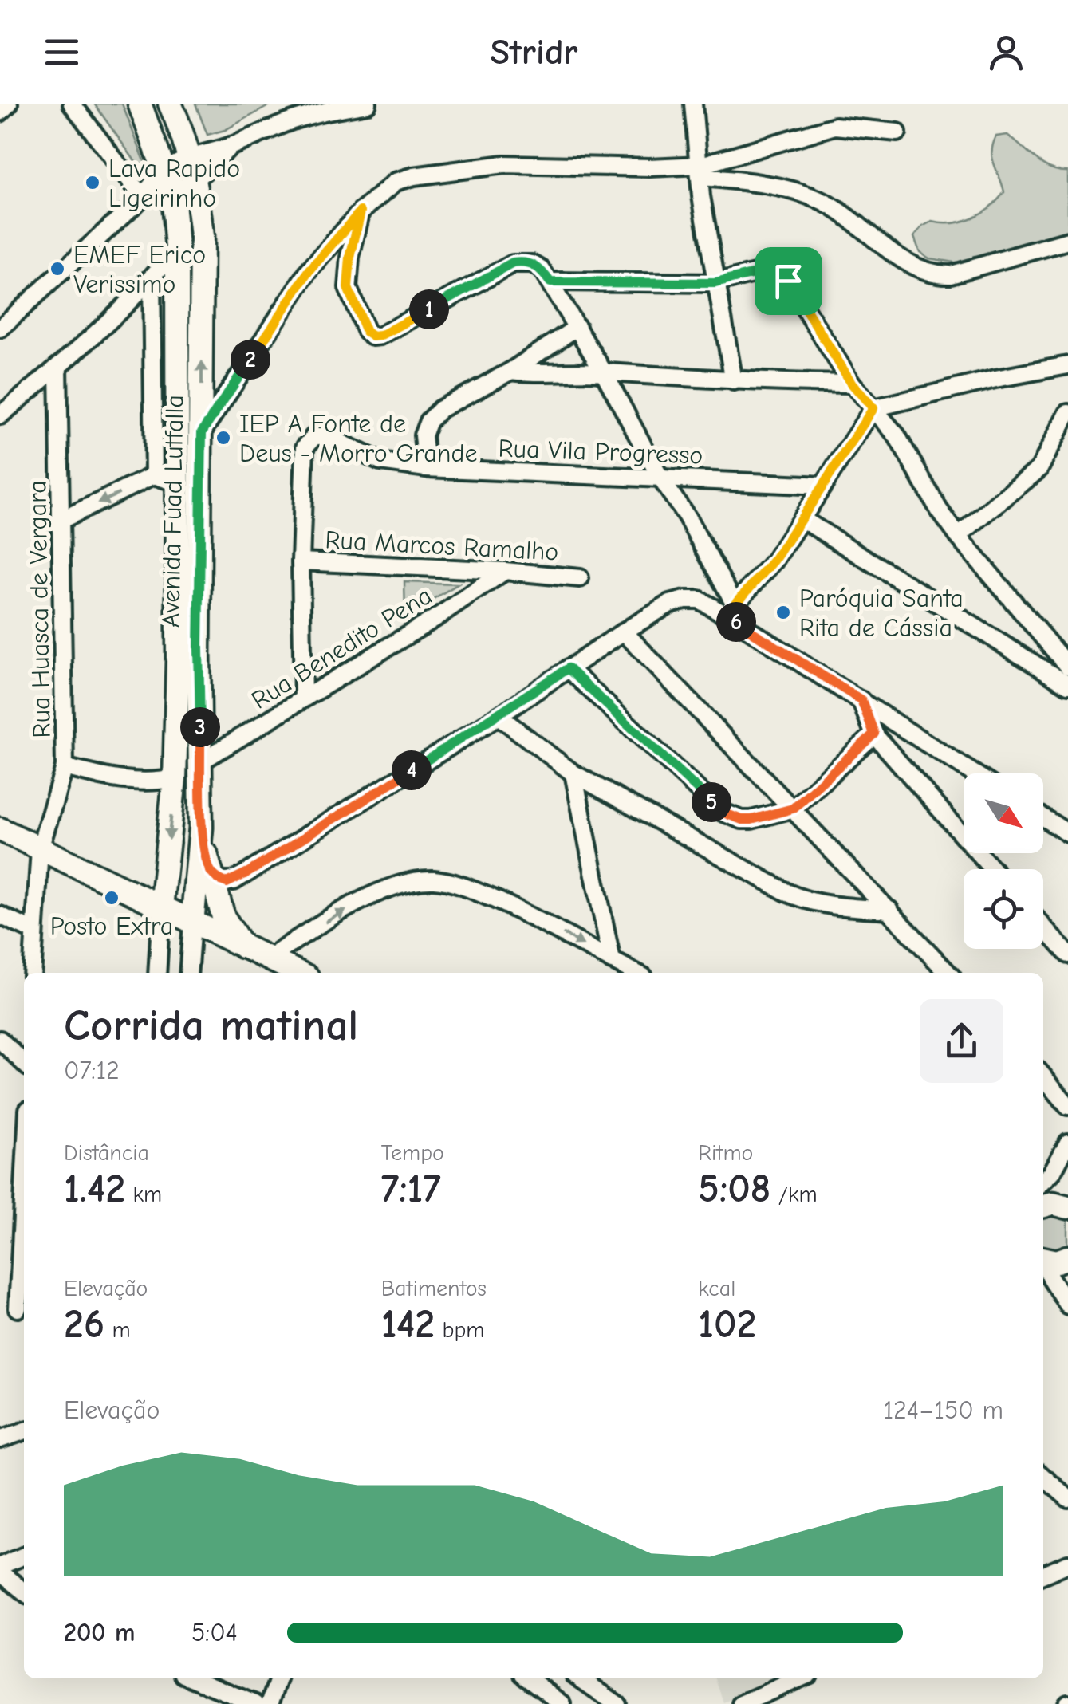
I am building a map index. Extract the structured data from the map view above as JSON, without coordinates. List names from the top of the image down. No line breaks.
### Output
{"streets":{"main road":["Avenida Fuad Lutfalla"],"street":["Rua Vila Progresso","Rua Marcos Ramalho","Rua Huasca de Vergara","Rua Benedito Pena"]},"crossings":[["Rua Vila Progresso","Rua Marcos Ramalho"],["Rua Vila Progresso","Rua Benedito Pena"],["Avenida Fuad Lutfalla","Rua Benedito Pena"],["Rua Marcos Ramalho","Rua Benedito Pena"]],"places":["Lava Rapido Ligeirinho","EMEF Erico Verissimo","IEP A Fonte de Deus - Morro Grande","Paróquia Santa Rita de Cássia","Posto Extra"],"north":"bottom right","page":{"header":"Stridr","pins":["1","2","6","3","4","5"],"heading":["Corrida matinal","07:12"],"stats":[["Distância","1.42 km"],["Tempo","7:17"],["Ritmo","5:08 /km"],["Elevação","26 m"],["Batimentos","142 bpm"],["kcal","102"]],"chart":["Elevação","124–150 m"],"list":[{"name":"200 m","note":"5:04"}]}}
